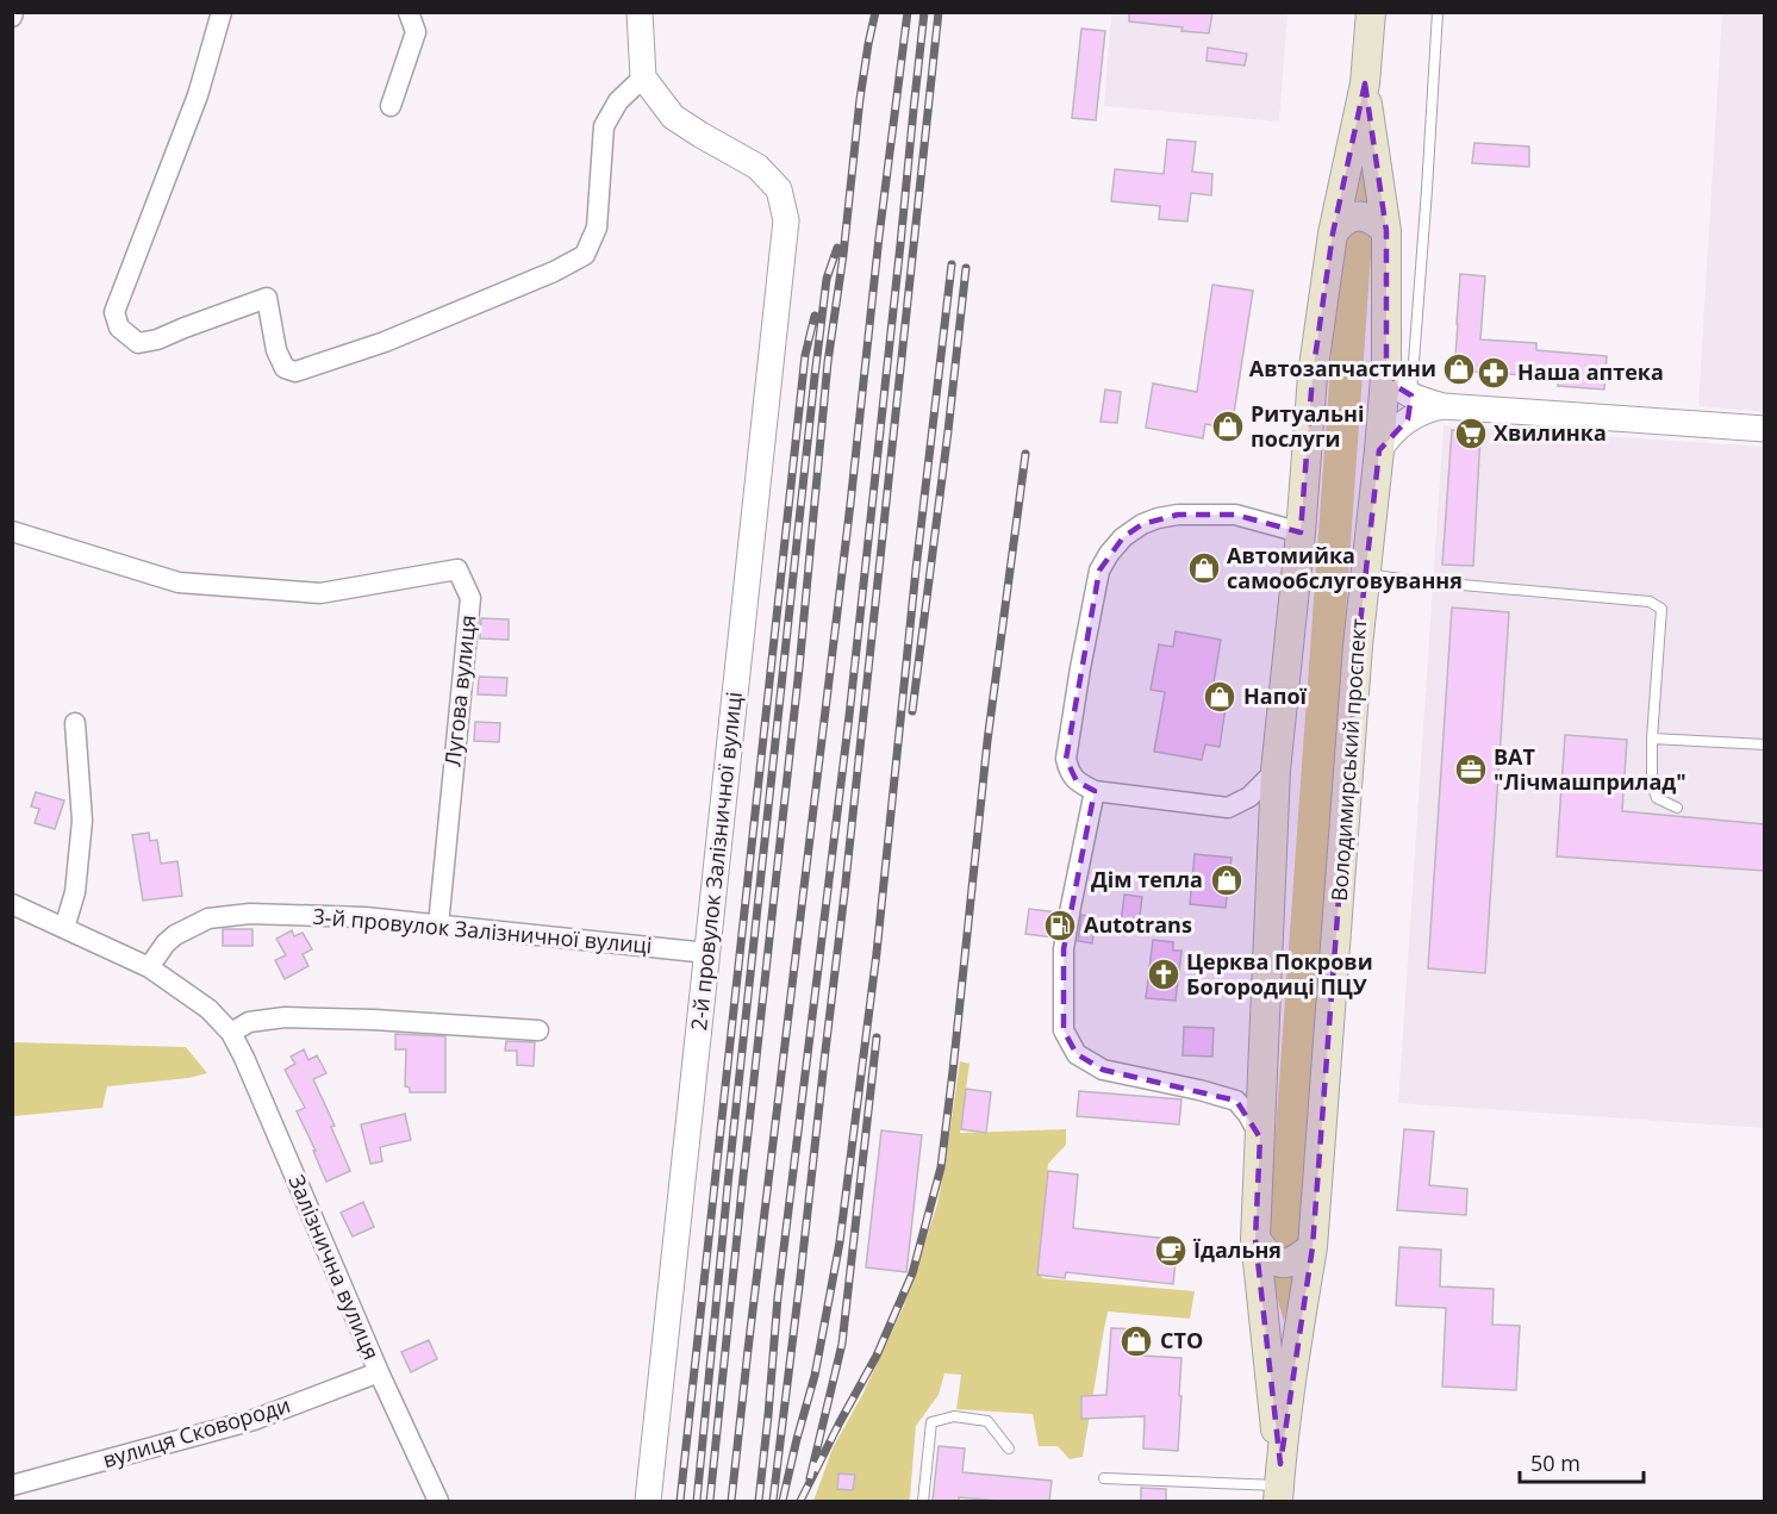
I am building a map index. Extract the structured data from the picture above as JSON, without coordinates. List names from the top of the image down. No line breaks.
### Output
{"streets":{"main road":["Володимирський проспект"],"street":["Лугова вулиця","2-й провулок Залізничної вулиці","3-й провулок Залізничної вулиці","Залізнична вулиця","вулиця Сковороди"]},"crossings":[["Лугова вулиця","3-й провулок Залізничної вулиці"],["2-й провулок Залізничної вулиці","3-й провулок Залізничної вулиці"],["3-й провулок Залізничної вулиці","Залізнична вулиця"],["Залізнична вулиця","вулиця Сковороди"]],"places":{"shop":["Автозапчастини","Ритуальні послуги","Автомийка самообслуговування","Напої","Дім тепла","СТО"],"pharmacy":["Наша аптека"],"supermarket":["Хвилинка"],"office":["ВАТ \"Лічмашприлад\""],"fuel station":["Autotrans"],"church":["Церква Покрови Богородиці ПЦУ"],"cafe":["Їдальня"]},"scale_bar":"50 m"}
